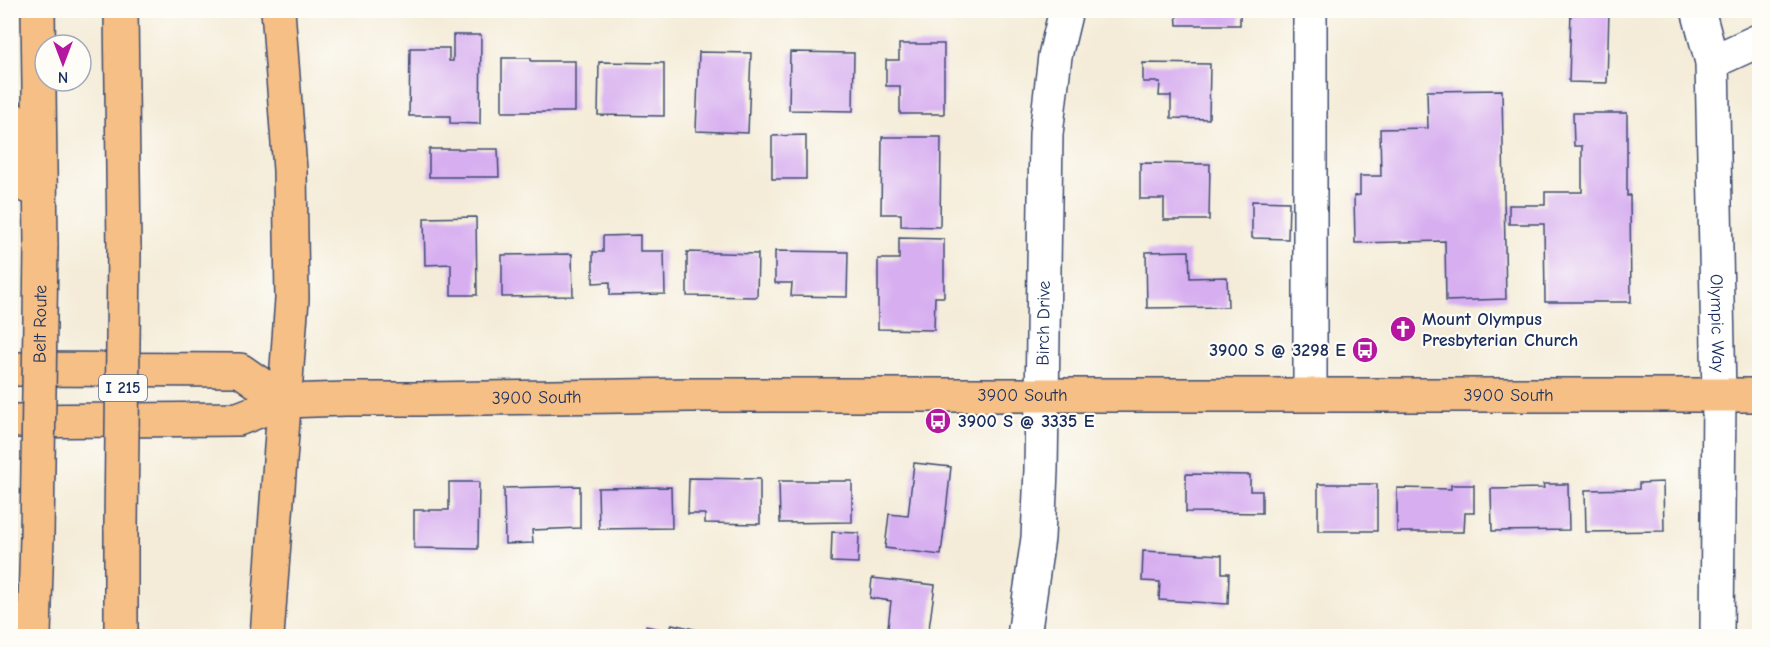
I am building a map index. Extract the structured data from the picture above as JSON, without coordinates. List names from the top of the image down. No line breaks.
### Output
{"streets":{"main road":["Belt Route","I 215","3900 South"],"street":["Birch Drive","Olympic Way"]},"crossings":[["Birch Drive","3900 South"],["Olympic Way","3900 South"]],"places":{"church":["Mount Olympus Presbyterian Church"],"bus stop":["3900 S @ 3298 E","3900 S @ 3335 E"]},"north":"bottom"}
